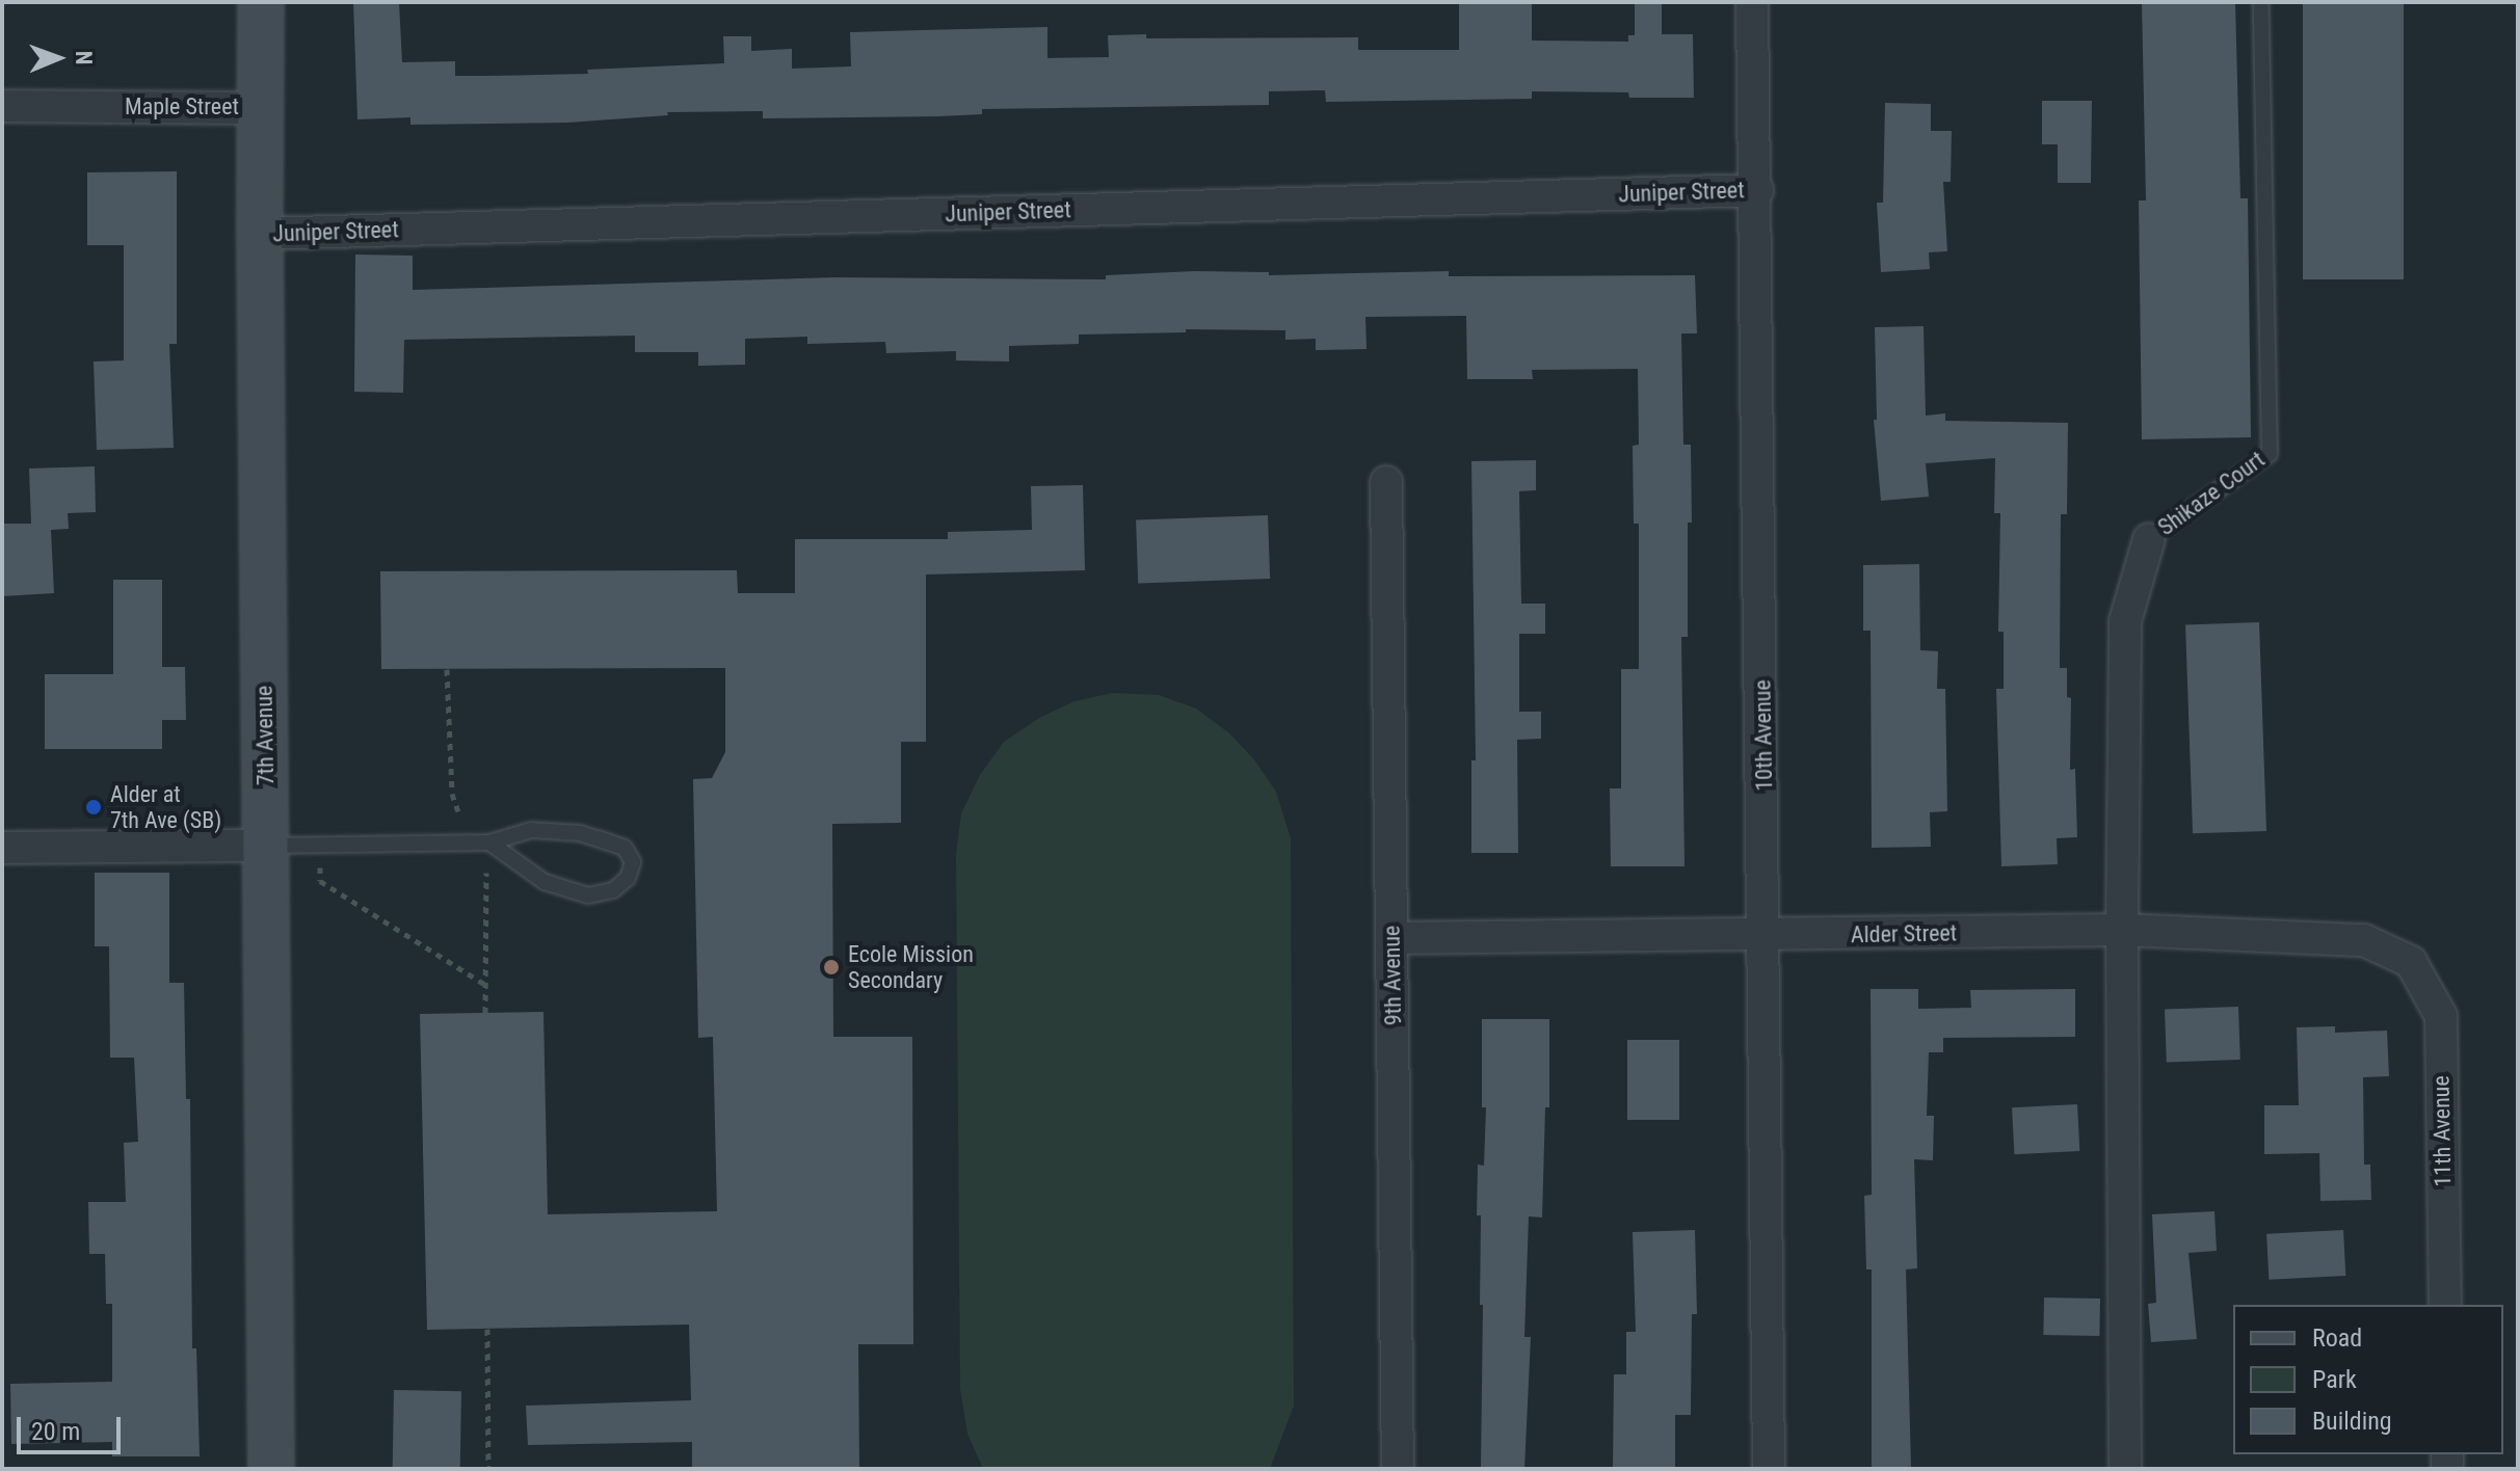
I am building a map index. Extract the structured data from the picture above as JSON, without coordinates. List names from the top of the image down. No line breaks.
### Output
{"streets":{"street":["Maple Street","Juniper Street","Shikaze Court","7th Avenue","10th Avenue","Alder Street","9th Avenue","11th Avenue"]},"crossings":[["Maple Street","7th Avenue"],["Juniper Street","7th Avenue"],["Juniper Street","10th Avenue"],["Shikaze Court","Alder Street"],["10th Avenue","Alder Street"],["Alder Street","9th Avenue"],["Alder Street","11th Avenue"]],"places":["Alder at 7th Ave (SB)","Ecole Mission Secondary"],"legend":["Road","Park","Building"],"scale_bar":"20 m","north":"right"}
